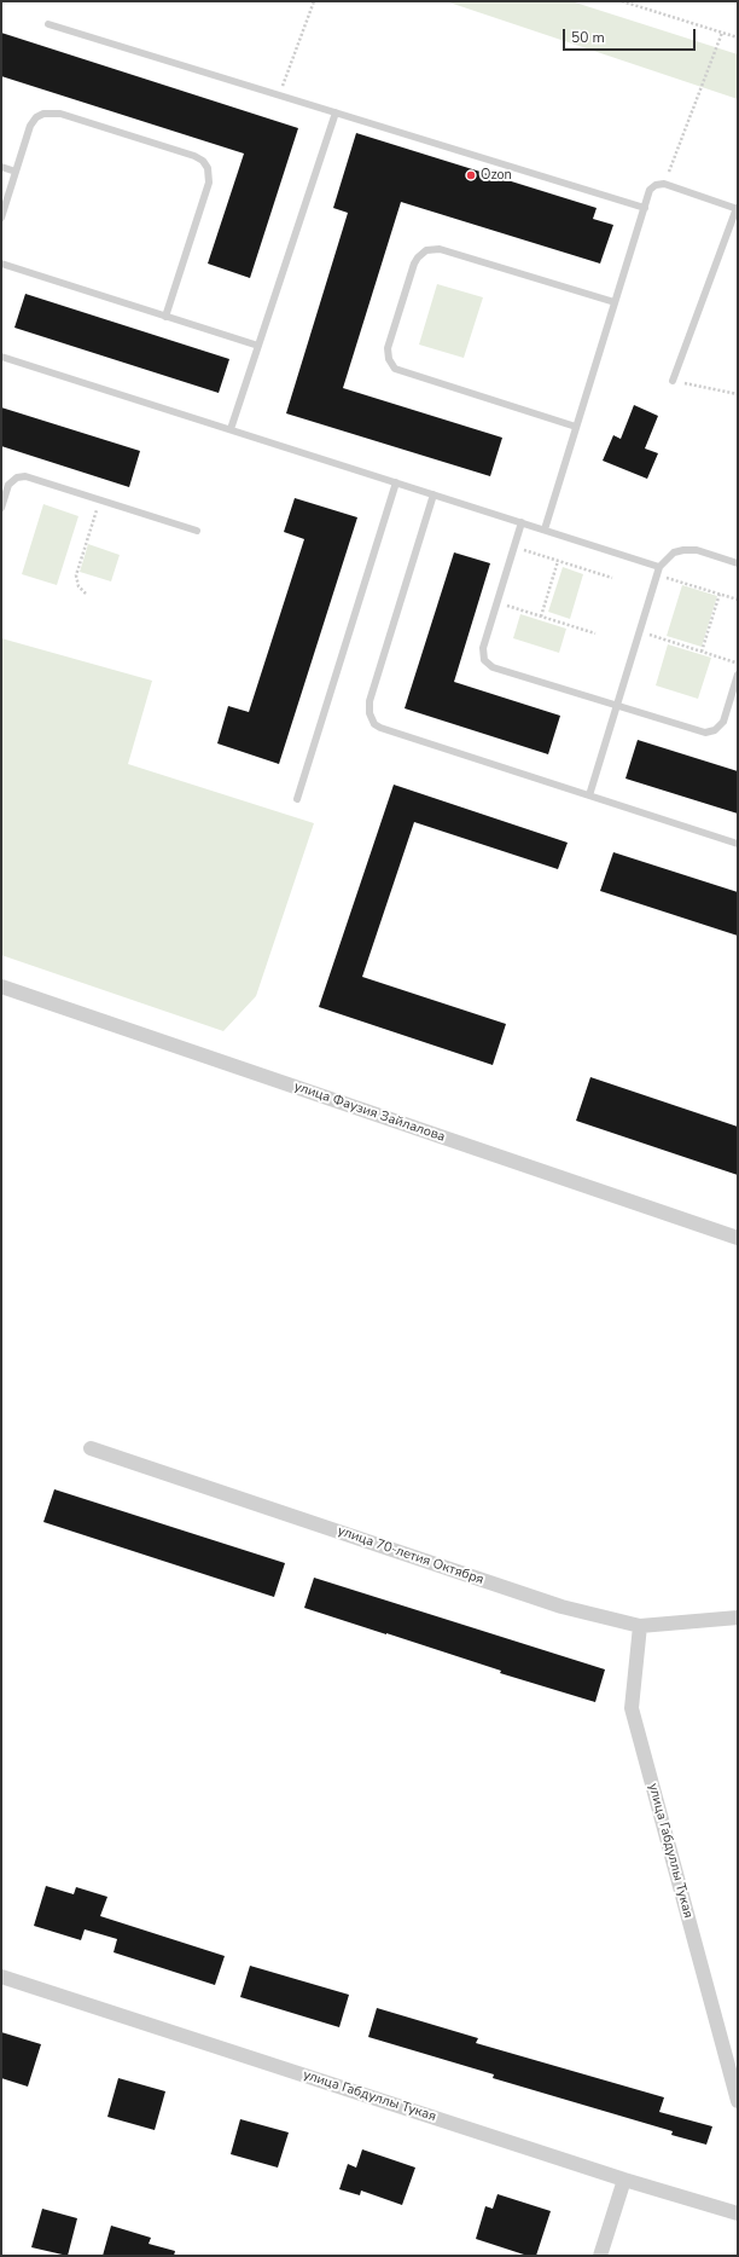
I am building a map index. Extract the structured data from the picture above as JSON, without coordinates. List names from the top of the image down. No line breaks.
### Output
{"streets":{"street":["улица Фаузия Зайлалова","улица 70-летия Октября","улица Габдуллы Тукая"]},"crossings":[["улица 70-летия Октября","улица Габдуллы Тукая"]],"places":["Ozon"],"scale_bar":"50 m"}
